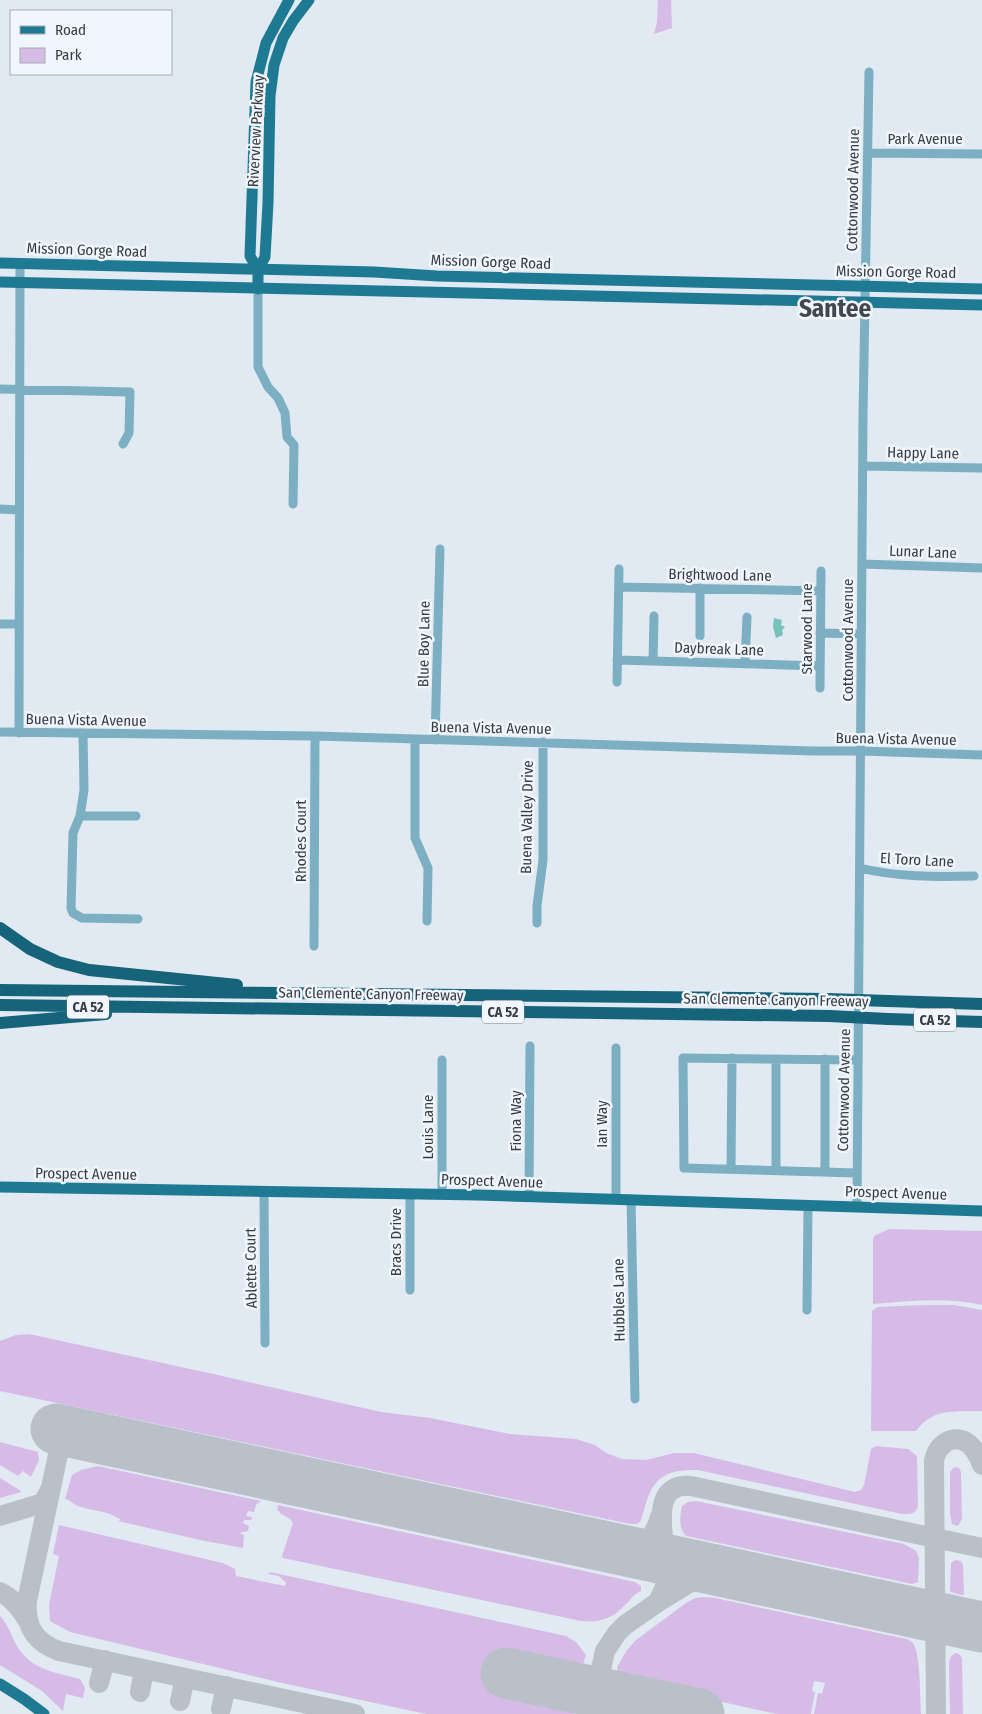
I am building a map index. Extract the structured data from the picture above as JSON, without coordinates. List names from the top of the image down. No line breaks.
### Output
{"streets":{"highway":["San Clemente Canyon Freeway","CA 52"],"main road":["Riverview Parkway","Mission Gorge Road","Prospect Avenue"],"street":["Park Avenue","Cottonwood Avenue","Happy Lane","Lunar Lane","Brightwood Lane","Starwood Lane","Blue Boy Lane","Daybreak Lane","Buena Vista Avenue","Buena Valley Drive","Rhodes Court","El Toro Lane","Fiona Way","Ian Way","Louis Lane","Bracs Drive","Ablette Court","Hubbles Lane"]},"crossings":[["Riverview Parkway","Mission Gorge Road"],["Park Avenue","Cottonwood Avenue"],["Cottonwood Avenue","Mission Gorge Road"],["Cottonwood Avenue","Happy Lane"],["Cottonwood Avenue","Lunar Lane"],["Cottonwood Avenue","Buena Vista Avenue"],["Cottonwood Avenue","El Toro Lane"],["Cottonwood Avenue","Prospect Avenue"],["Brightwood Lane","Starwood Lane"],["Starwood Lane","Daybreak Lane"],["Blue Boy Lane","Buena Vista Avenue"],["Buena Vista Avenue","Buena Valley Drive"],["Buena Vista Avenue","Rhodes Court"],["Fiona Way","Prospect Avenue"],["Ian Way","Prospect Avenue"],["Louis Lane","Prospect Avenue"],["Prospect Avenue","Bracs Drive"],["Prospect Avenue","Ablette Court"],["Prospect Avenue","Hubbles Lane"]],"districts":["Santee"],"legend":["Road","Park"]}
